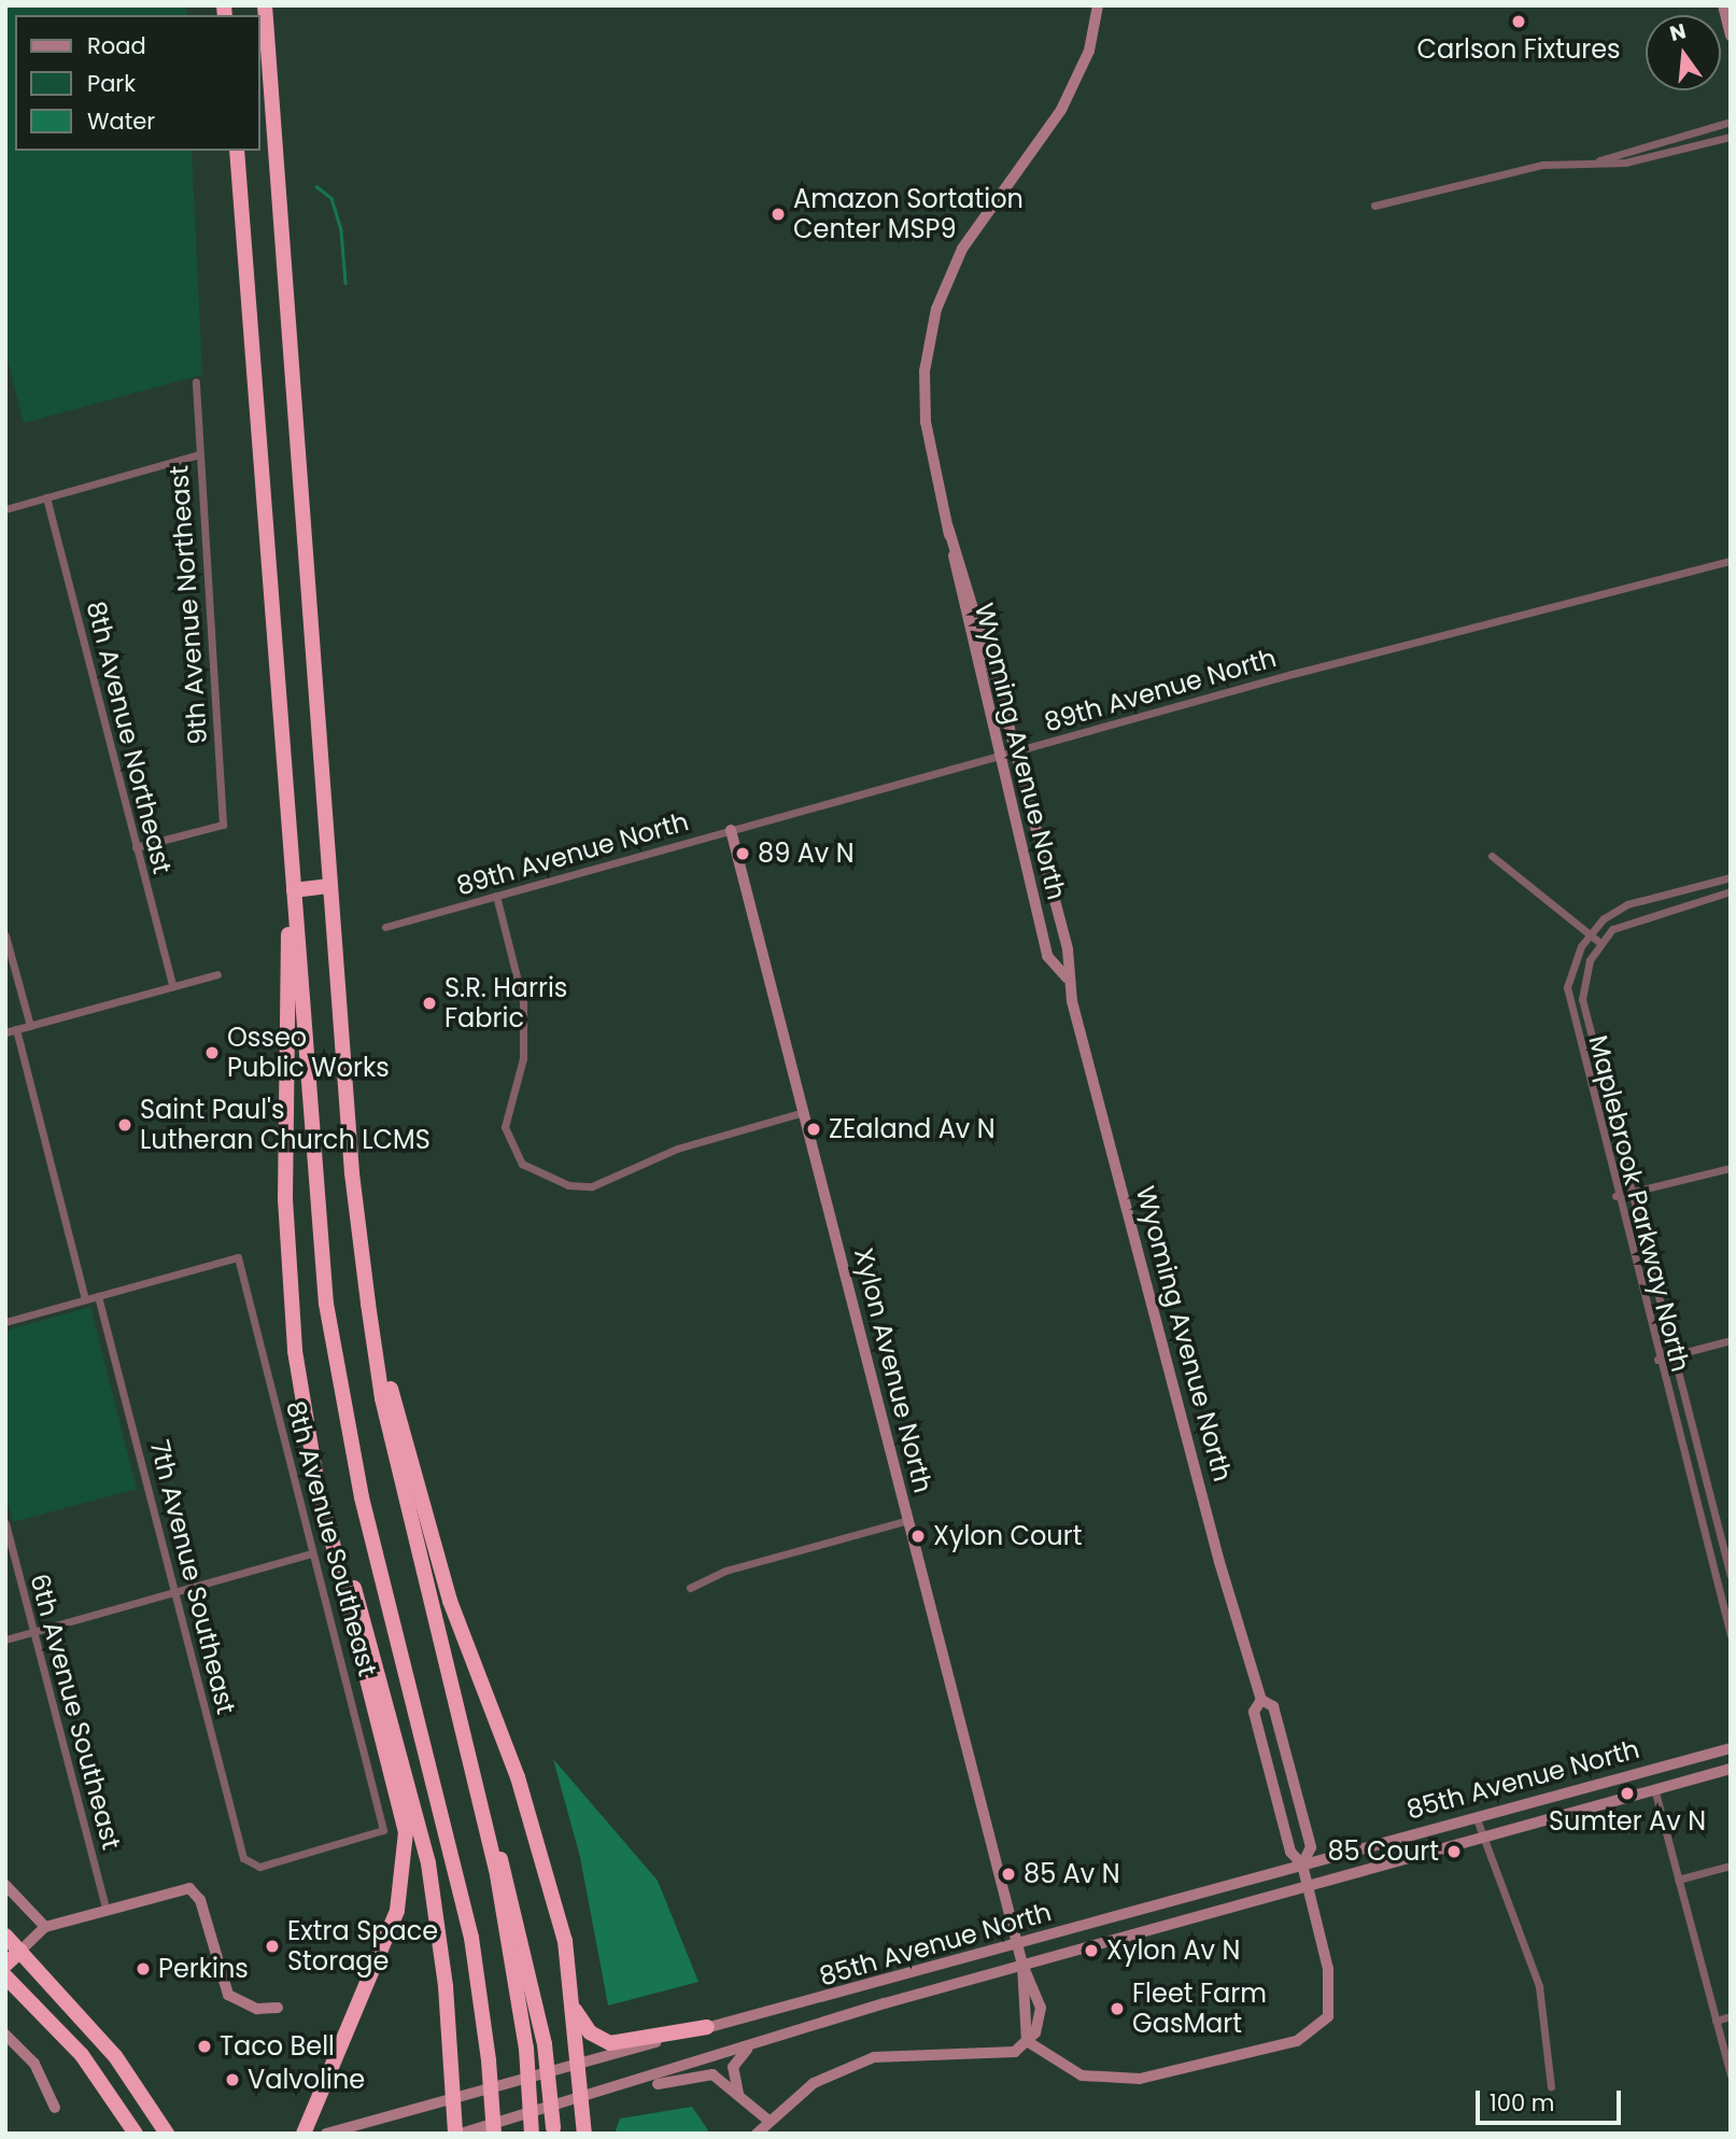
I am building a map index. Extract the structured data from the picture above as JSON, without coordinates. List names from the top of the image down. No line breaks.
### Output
{"streets":{"street":["9th Avenue Northeast","89th Avenue North","8th Avenue Northeast","Wyoming Avenue North","Maplebrook Parkway North","Xylon Avenue North","8th Avenue Southeast","7th Avenue Southeast","6th Avenue Southeast","85th Avenue North"]},"crossings":[["9th Avenue Northeast","8th Avenue Northeast"],["89th Avenue North","Wyoming Avenue North"],["89th Avenue North","Xylon Avenue North"],["Wyoming Avenue North","Xylon Avenue North"],["Wyoming Avenue North","85th Avenue North"],["Xylon Avenue North","85th Avenue North"],["8th Avenue Southeast","7th Avenue Southeast"]],"places":["Carlson Fixtures","Amazon Sortation Center MSP9","89 Av N","S.R. Harris Fabric","Osseo Public Works","Saint Paul's Lutheran Church LCMS","ZEaland Av N","Xylon Court","Sumter Av N","85 Court","85 Av N","Extra Space Storage","Xylon Av N","Perkins","Fleet Farm GasMart","Taco Bell","Valvoline"],"legend":["Road","Park","Water"],"scale_bar":"100 m","north":"top"}
